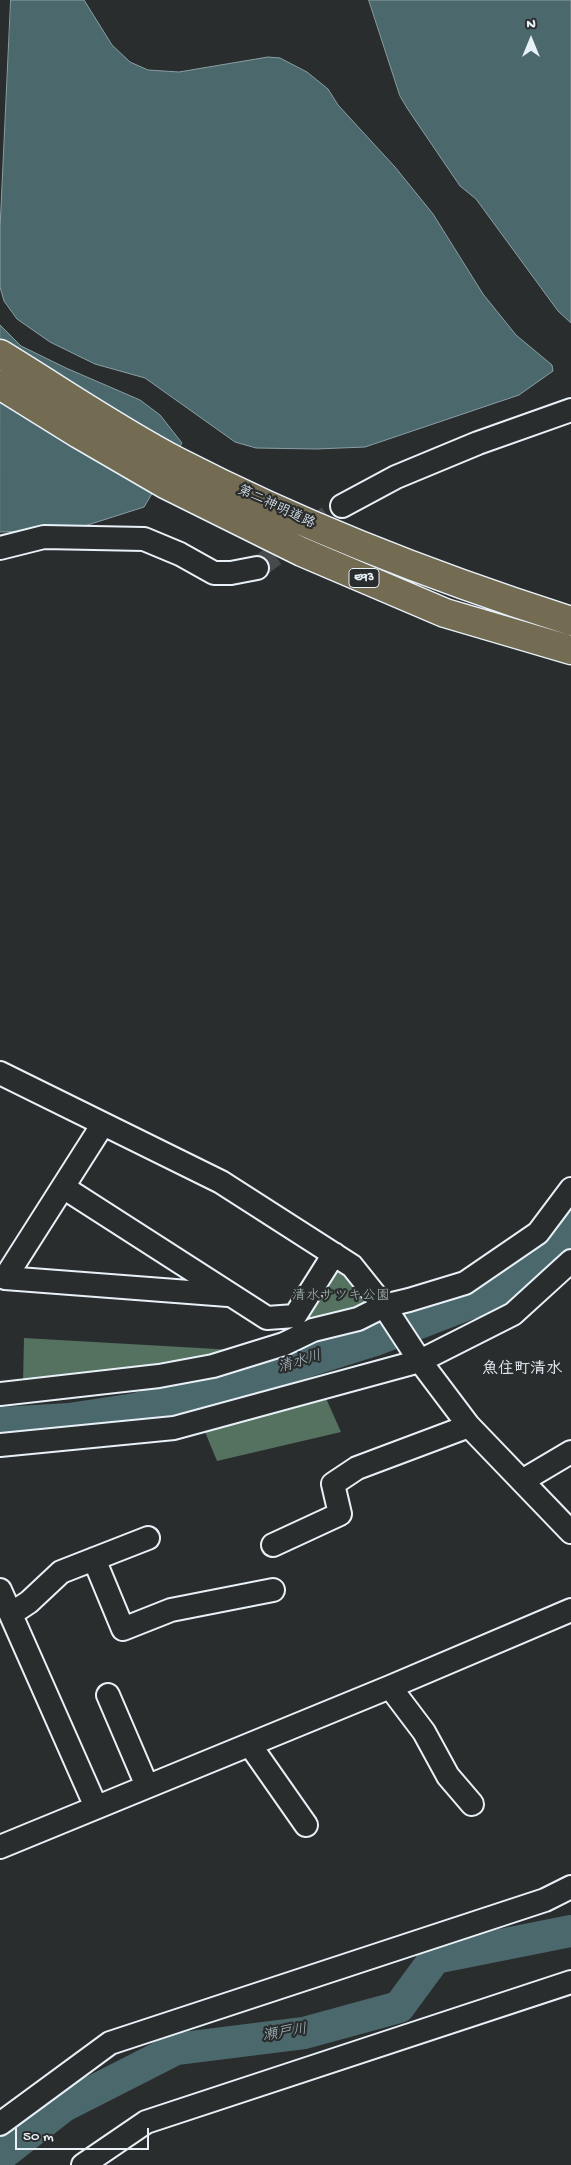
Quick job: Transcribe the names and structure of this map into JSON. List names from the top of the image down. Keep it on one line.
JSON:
{"streets":{"highway":["第二神明道路","E93"]},"districts":["魚住町清水"],"water":["清水川","瀬戸川"],"parks":["清水サツキ公園"],"scale_bar":"50 m","north":"top"}
